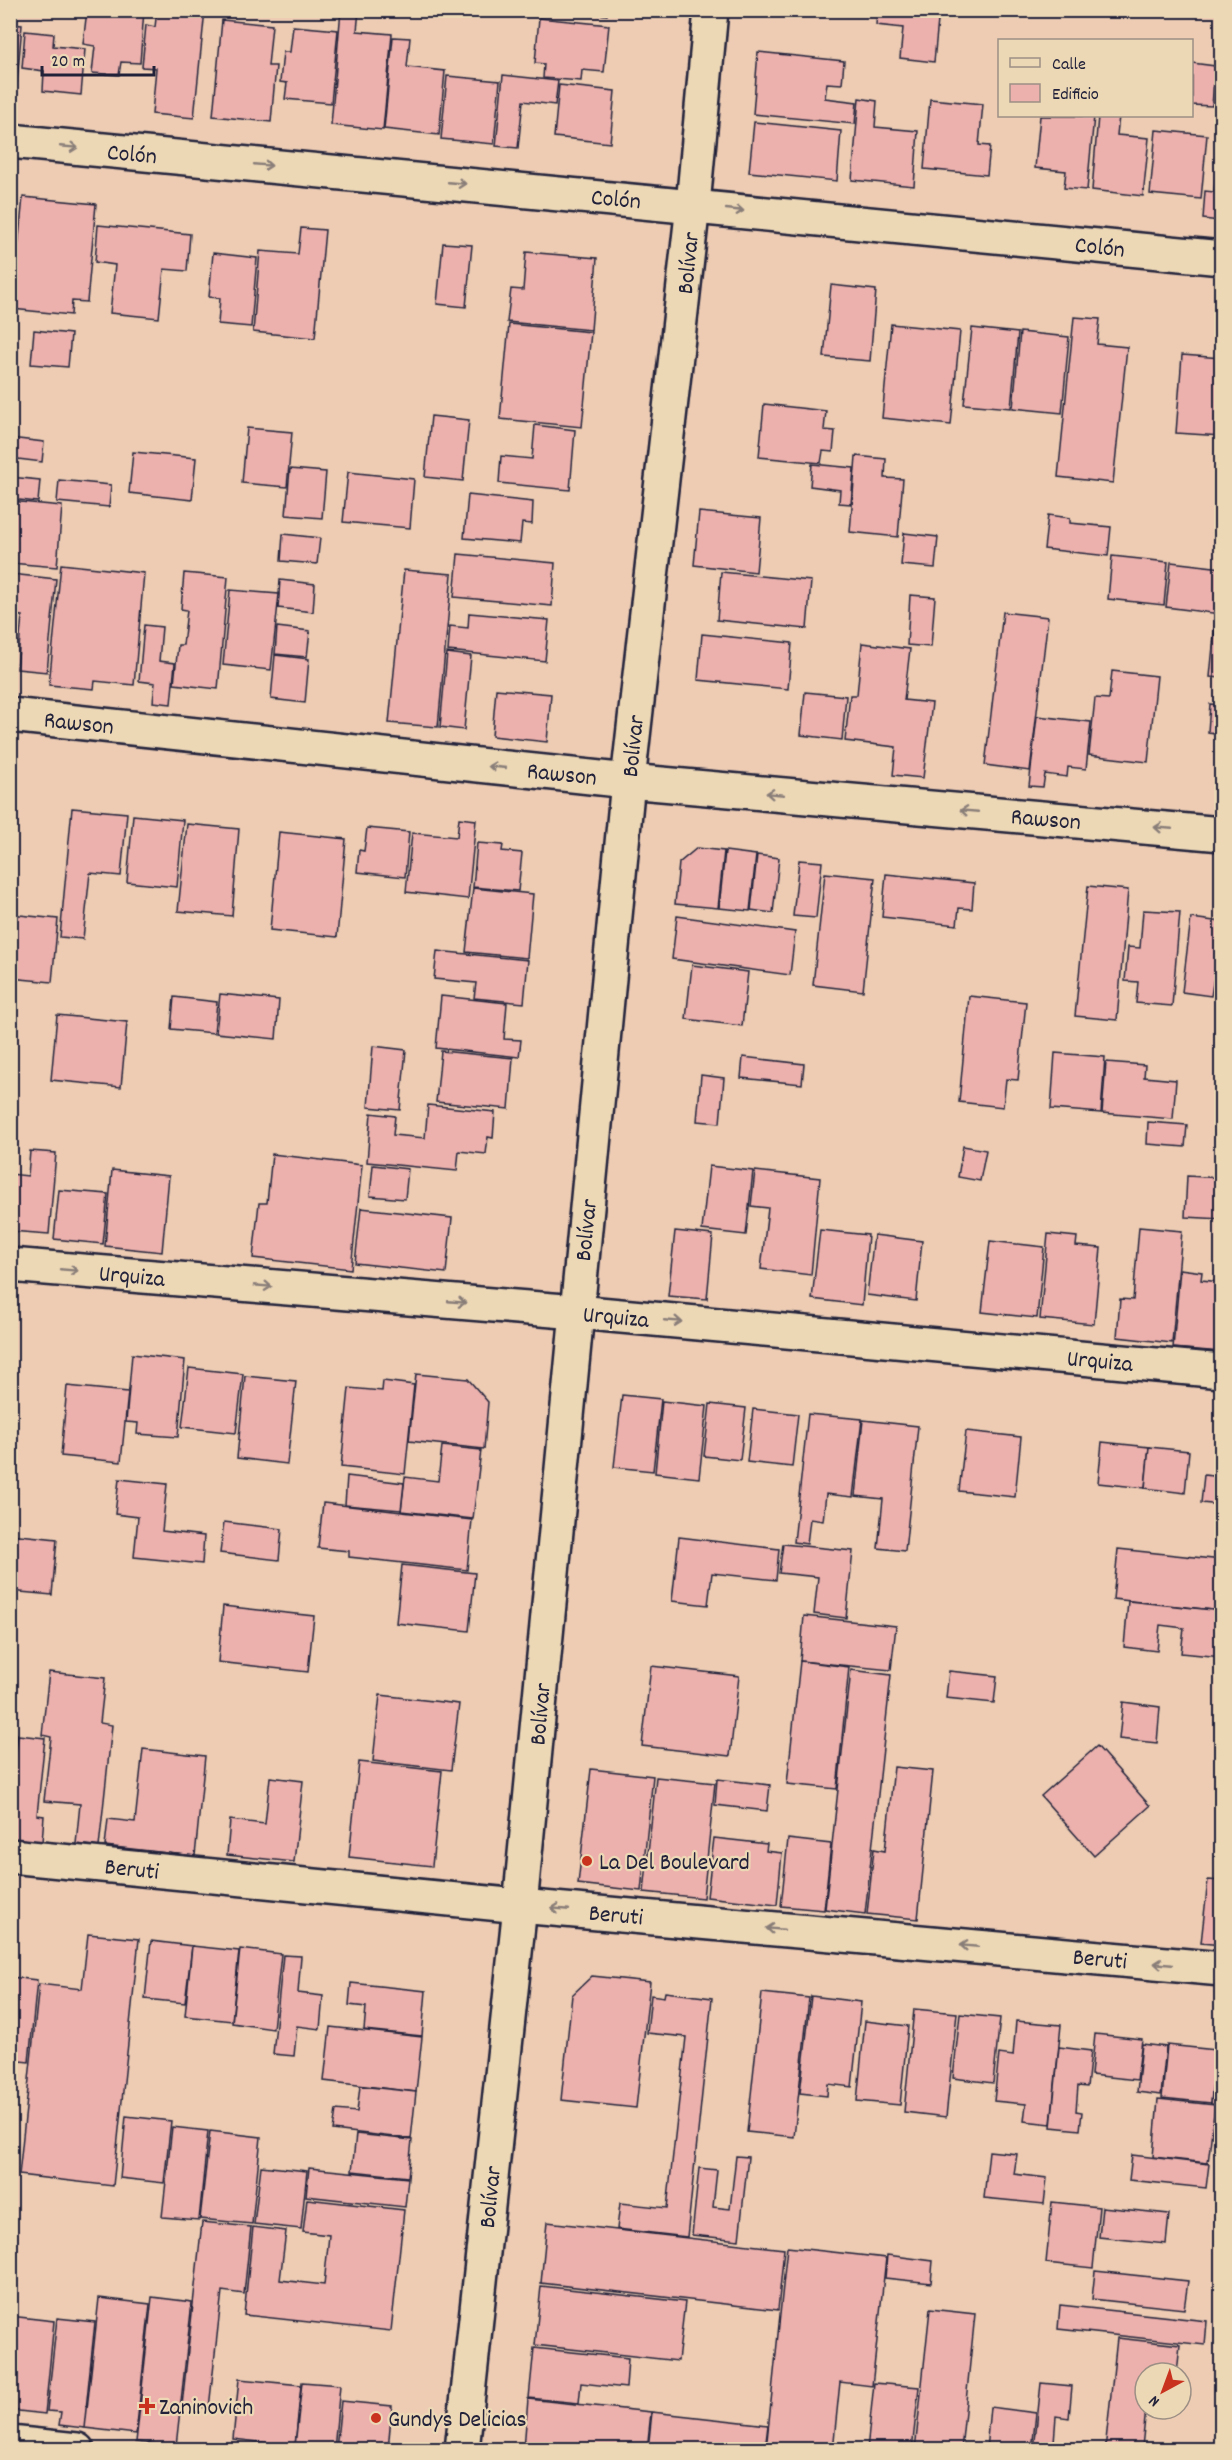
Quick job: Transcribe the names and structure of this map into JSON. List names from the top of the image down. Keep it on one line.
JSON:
{"streets":{"street":["Colón","Bolívar","Rawson","Urquiza","Beruti"]},"crossings":[["Colón","Bolívar"],["Bolívar","Rawson"],["Bolívar","Urquiza"],["Bolívar","Beruti"]],"one_way":["Colón","Rawson","Urquiza","Beruti"],"places":{"other":["La Del Boulevard","Gundys Delicias"],"health":["Zaninovich"]},"legend":["Calle","Edificio"],"scale_bar":"20 m","north":"bottom left"}
